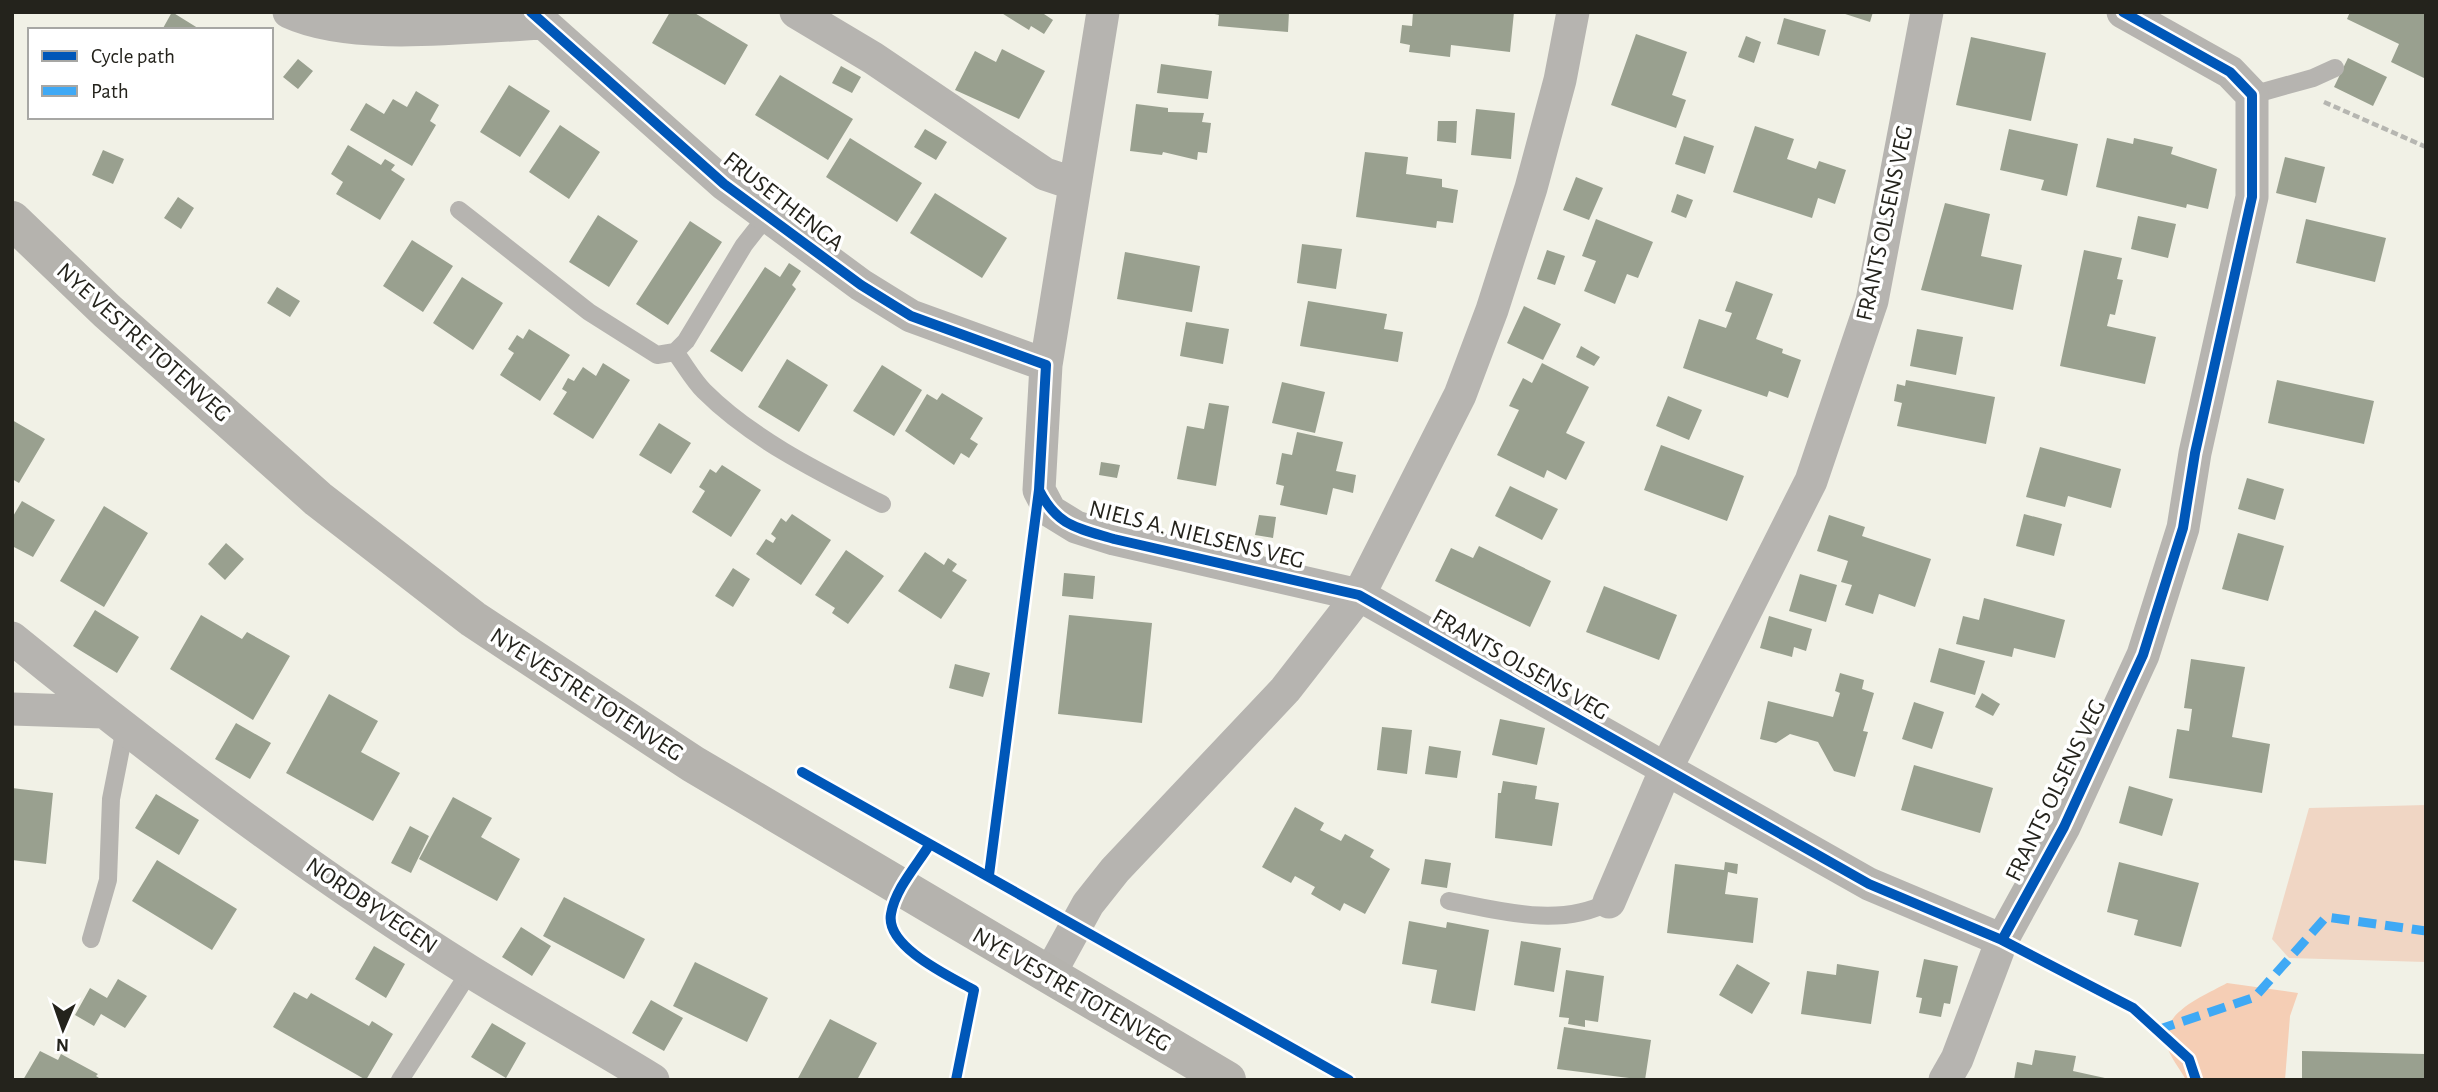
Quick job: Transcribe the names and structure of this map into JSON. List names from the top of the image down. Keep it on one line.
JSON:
{"streets":{"main road":["NYE VESTRE TOTENVEG"],"street":["FRUSETHENGA","FRANTS OLSENS VEG","NIELS A. NIELSENS VEG","NORDBYVEGEN"]},"crossings":[["FRUSETHENGA","NIELS A. NIELSENS VEG"],["FRANTS OLSENS VEG","NIELS A. NIELSENS VEG"]],"legend":["Cycle path","Path"],"north":"bottom"}
